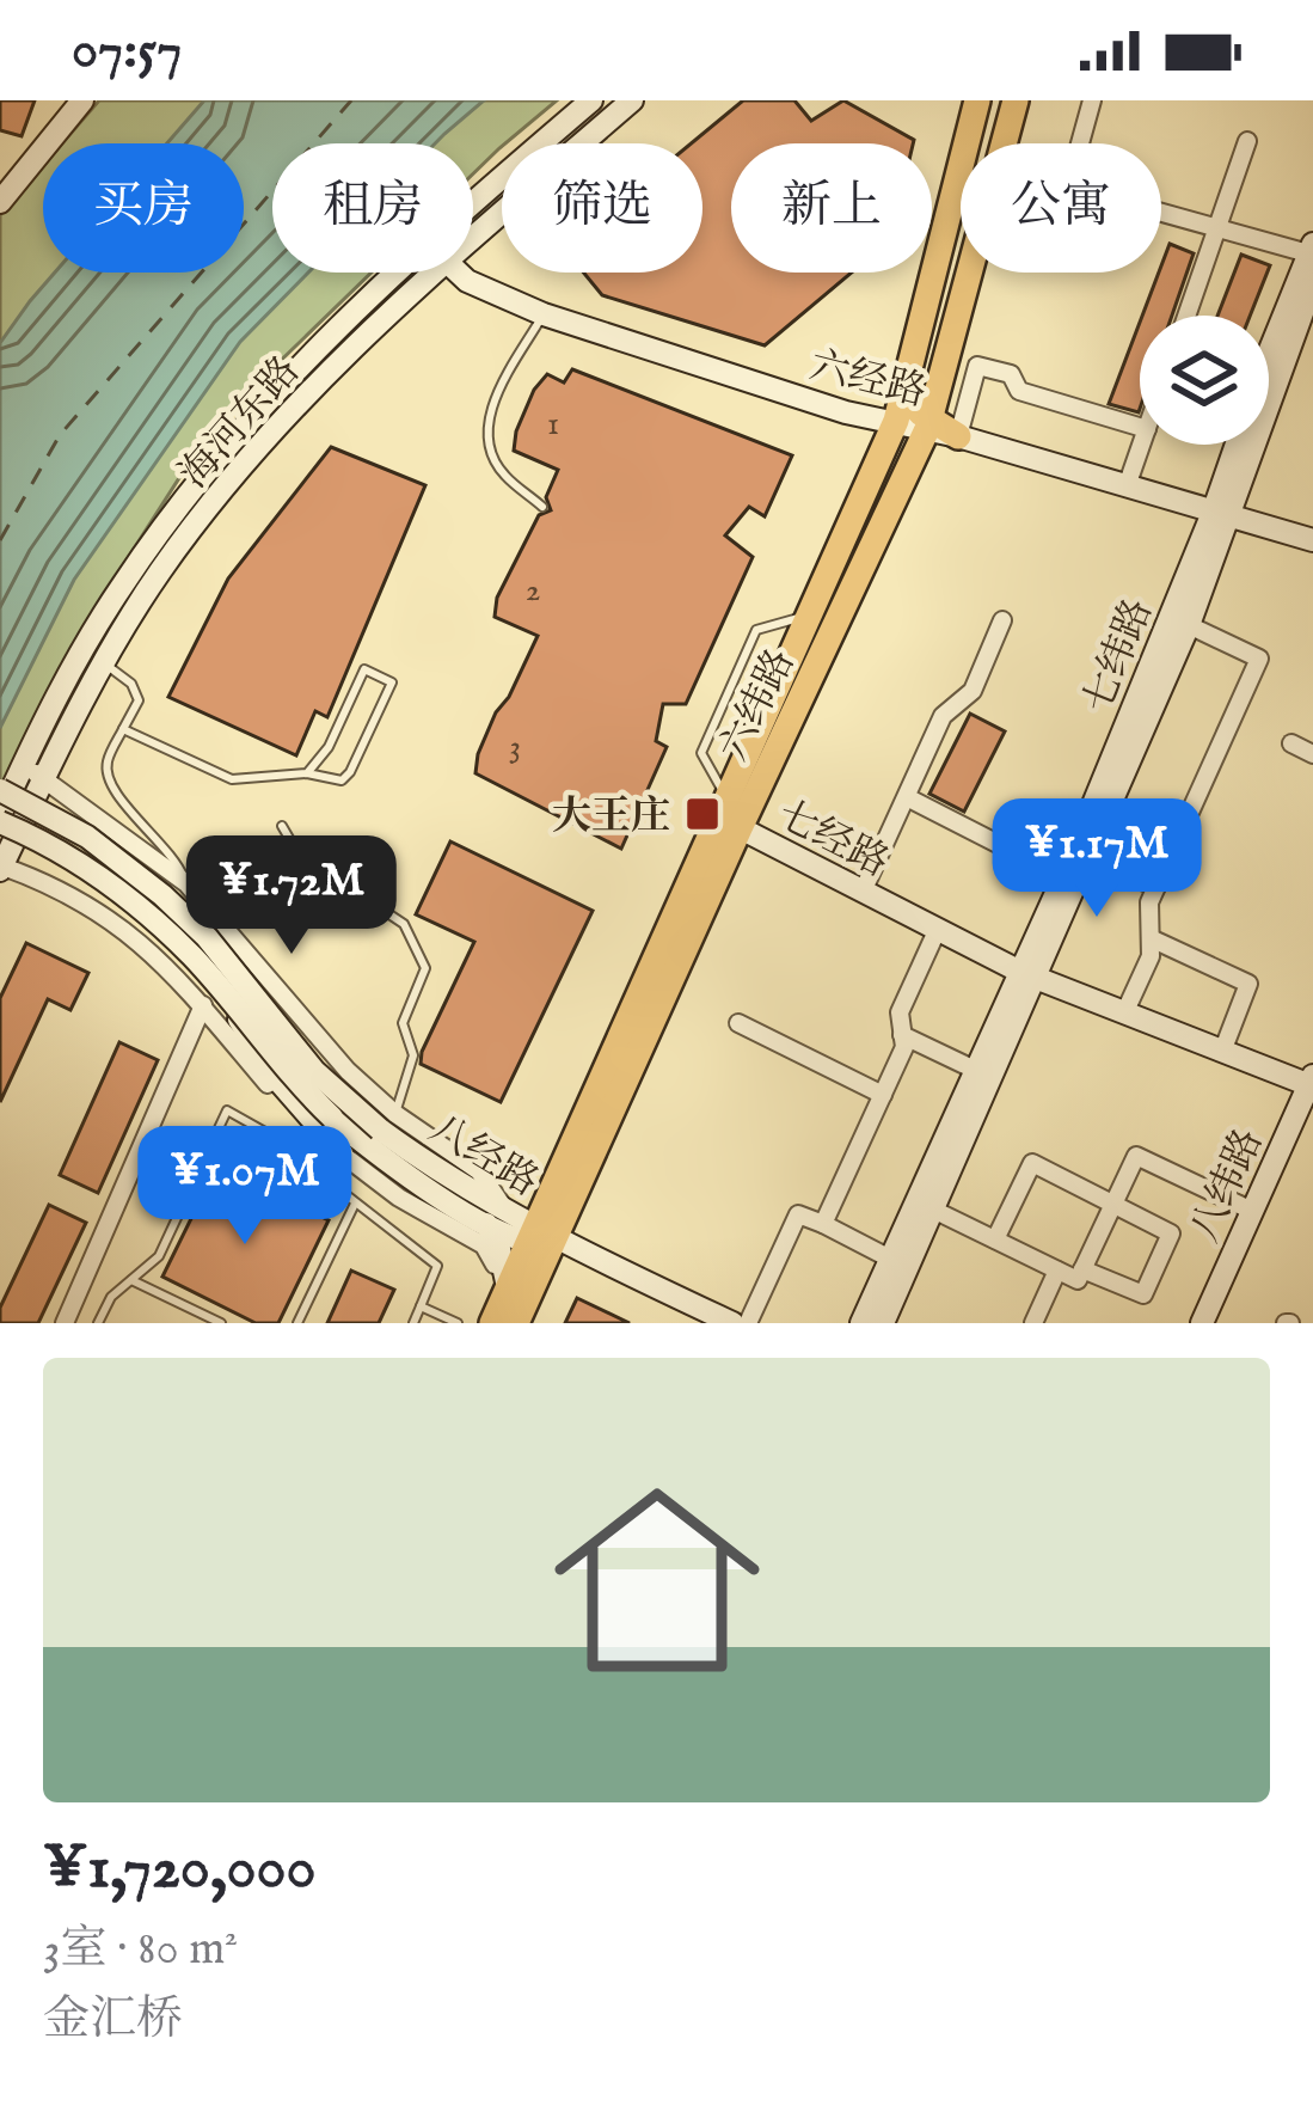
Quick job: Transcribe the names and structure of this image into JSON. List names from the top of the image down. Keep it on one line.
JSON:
{"streets":{"main road":["六经路","海河东路","七纬路","六纬路","七经路","八经路","八纬路"]},"crossings":[["六经路","七纬路"],["六经路","六纬路"],["七纬路","七经路"],["六纬路","七经路"],["六纬路","八经路"],["七经路","八纬路"]],"places":{"transit":["大王庄"]},"house_numbers":["1","2","3"],"page":{"status":"07:57","chip":["买房","租房","筛选","新上","公寓"],"price":["¥1.17M","¥1.72M","¥1.07M"],"list":[{"name":"¥1,720,000","note":"3室 · 80 m² · 金汇桥"}]}}
